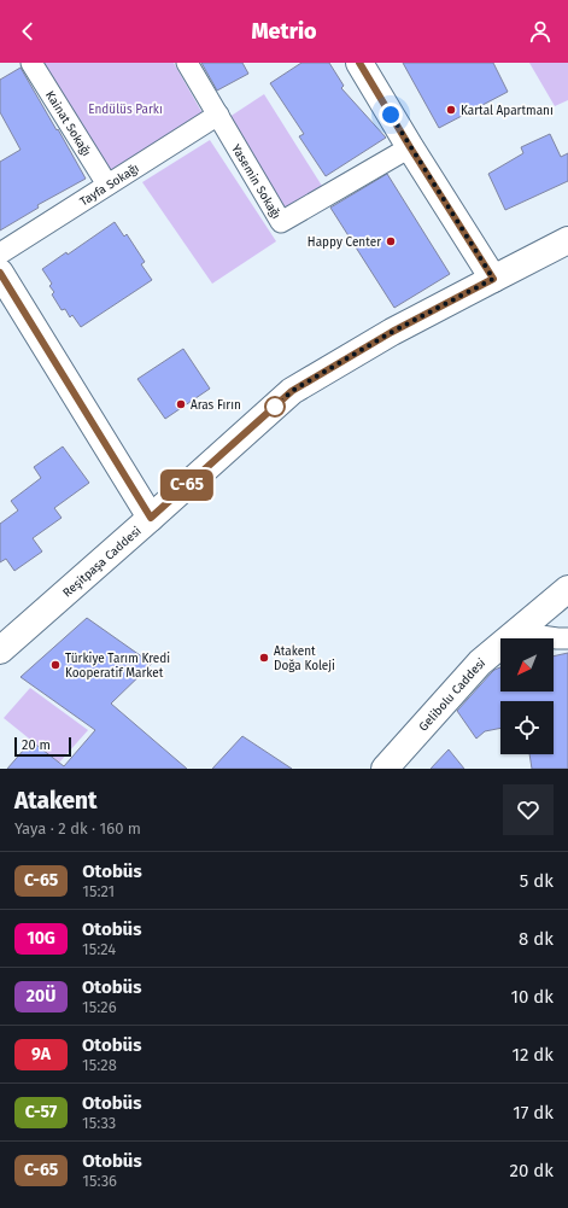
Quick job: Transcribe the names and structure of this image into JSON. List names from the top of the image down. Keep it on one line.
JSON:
{"streets":{"street":["Kainat Sokağı","Yasemin Sokağı","Tayfa Sokağı","Reşitpaşa Caddesi","Gelibolu Caddesi"]},"crossings":[["Kainat Sokağı","Tayfa Sokağı"],["Yasemin Sokağı","Tayfa Sokağı"]],"parks":["Endülüs Parkı"],"places":["Kartal Apartmanı","Happy Center","Aras Fırın","Atakent Doğa Koleji","Türkiye Tarım Kredi Kooperatif Market"],"lines":["bus line C-65"],"scale_bar":"20 m","north":"bottom left","page":{"header":"Metrio","on_map":"C-65","scale":"20 m","heading":["Atakent","Yaya · 2 dk · 160 m"],"list":[{"mark":"C-65","name":"Otobüs","note":"15:21","value":"5 dk"},{"mark":"10G","name":"Otobüs","note":"15:24","value":"8 dk"},{"mark":"20Ü","name":"Otobüs","note":"15:26","value":"10 dk"},{"mark":"9A","name":"Otobüs","note":"15:28","value":"12 dk"},{"mark":"C-57","name":"Otobüs","note":"15:33","value":"17 dk"},{"mark":"C-65","name":"Otobüs","note":"15:36","value":"20 dk"}]}}
